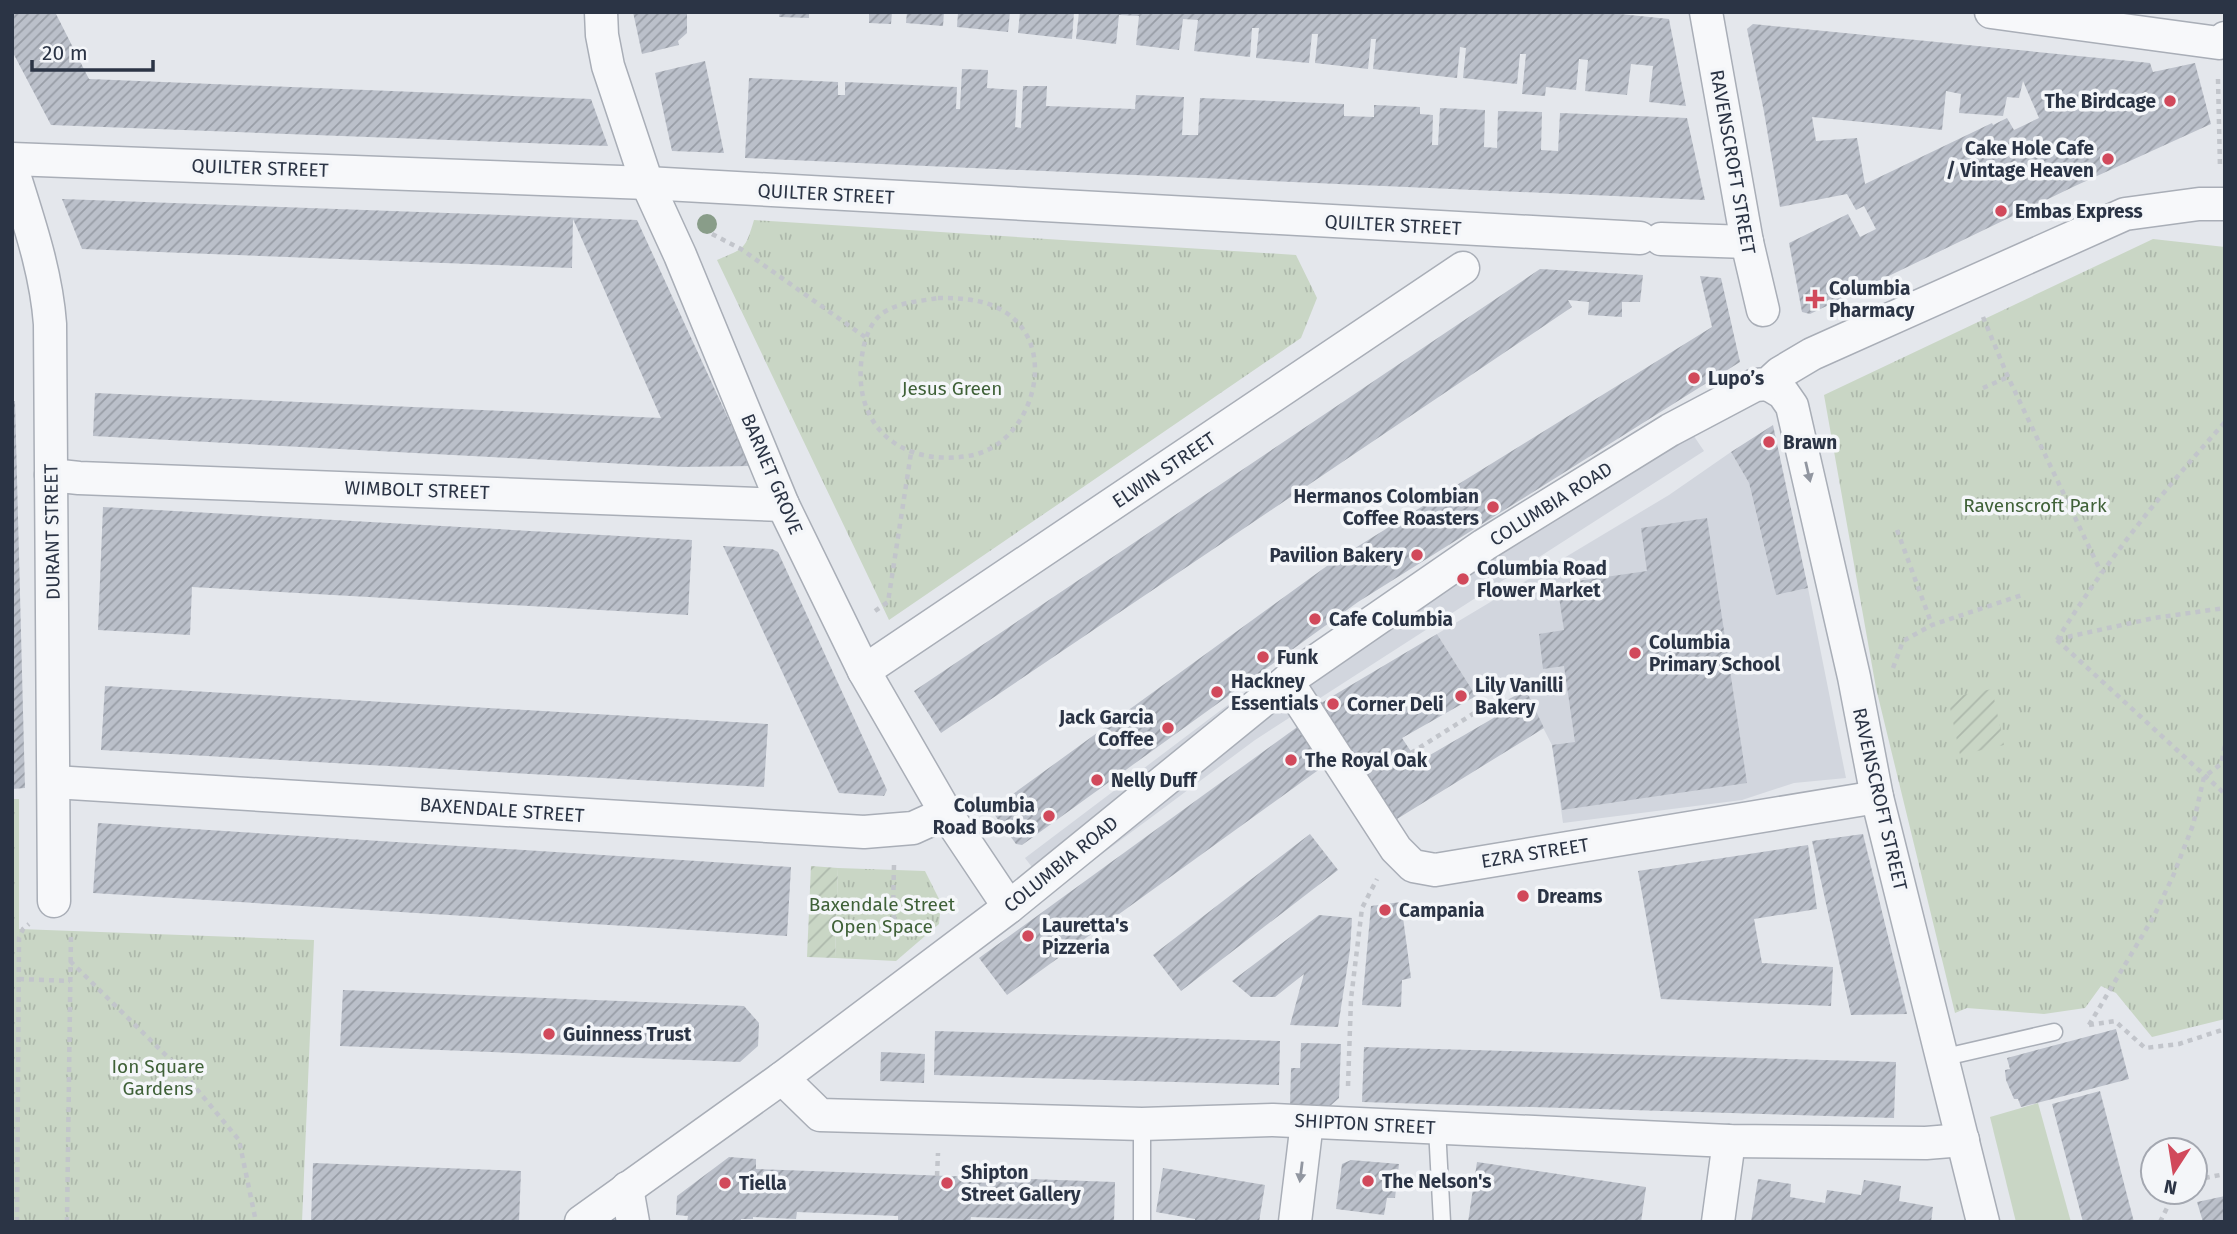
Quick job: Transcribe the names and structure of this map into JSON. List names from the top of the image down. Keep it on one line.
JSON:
{"streets":{"street":["RAVENSCROFT STREET","QUILTER STREET","ELWIN STREET","BARNET GROVE","WIMBOLT STREET","COLUMBIA ROAD","DURANT STREET","BAXENDALE STREET","EZRA STREET","SHIPTON STREET"]},"crossings":[["RAVENSCROFT STREET","QUILTER STREET"],["RAVENSCROFT STREET","COLUMBIA ROAD"],["RAVENSCROFT STREET","EZRA STREET"],["RAVENSCROFT STREET","SHIPTON STREET"],["QUILTER STREET","BARNET GROVE"],["ELWIN STREET","BARNET GROVE"],["BARNET GROVE","WIMBOLT STREET"],["BARNET GROVE","COLUMBIA ROAD"],["BARNET GROVE","BAXENDALE STREET"],["WIMBOLT STREET","DURANT STREET"],["COLUMBIA ROAD","EZRA STREET"],["COLUMBIA ROAD","SHIPTON STREET"],["DURANT STREET","BAXENDALE STREET"]],"one_way":["RAVENSCROFT STREET"],"parks":["Jesus Green","Ravenscroft Park","Baxendale Street Open Space","Ion Square Gardens"],"places":{"other":["The Birdcage","Cake Hole Cafe / Vintage Heaven","Embas Express","Lupo’s","Brawn","Hermanos Colombian Coffee Roasters","Pavilion Bakery","Columbia Road Flower Market","Cafe Columbia","Columbia Primary School","Funk","Hackney Essentials","Lily Vanilli Bakery","Corner Deli","Jack Garcia Coffee","The Royal Oak","Nelly Duff","Columbia Road Books","Dreams","Campania","Lauretta's Pizzeria","Guinness Trust","The Nelson's","Tiella","Shipton Street Gallery"],"health":["Columbia Pharmacy"]},"scale_bar":"20 m","north":"bottom"}
